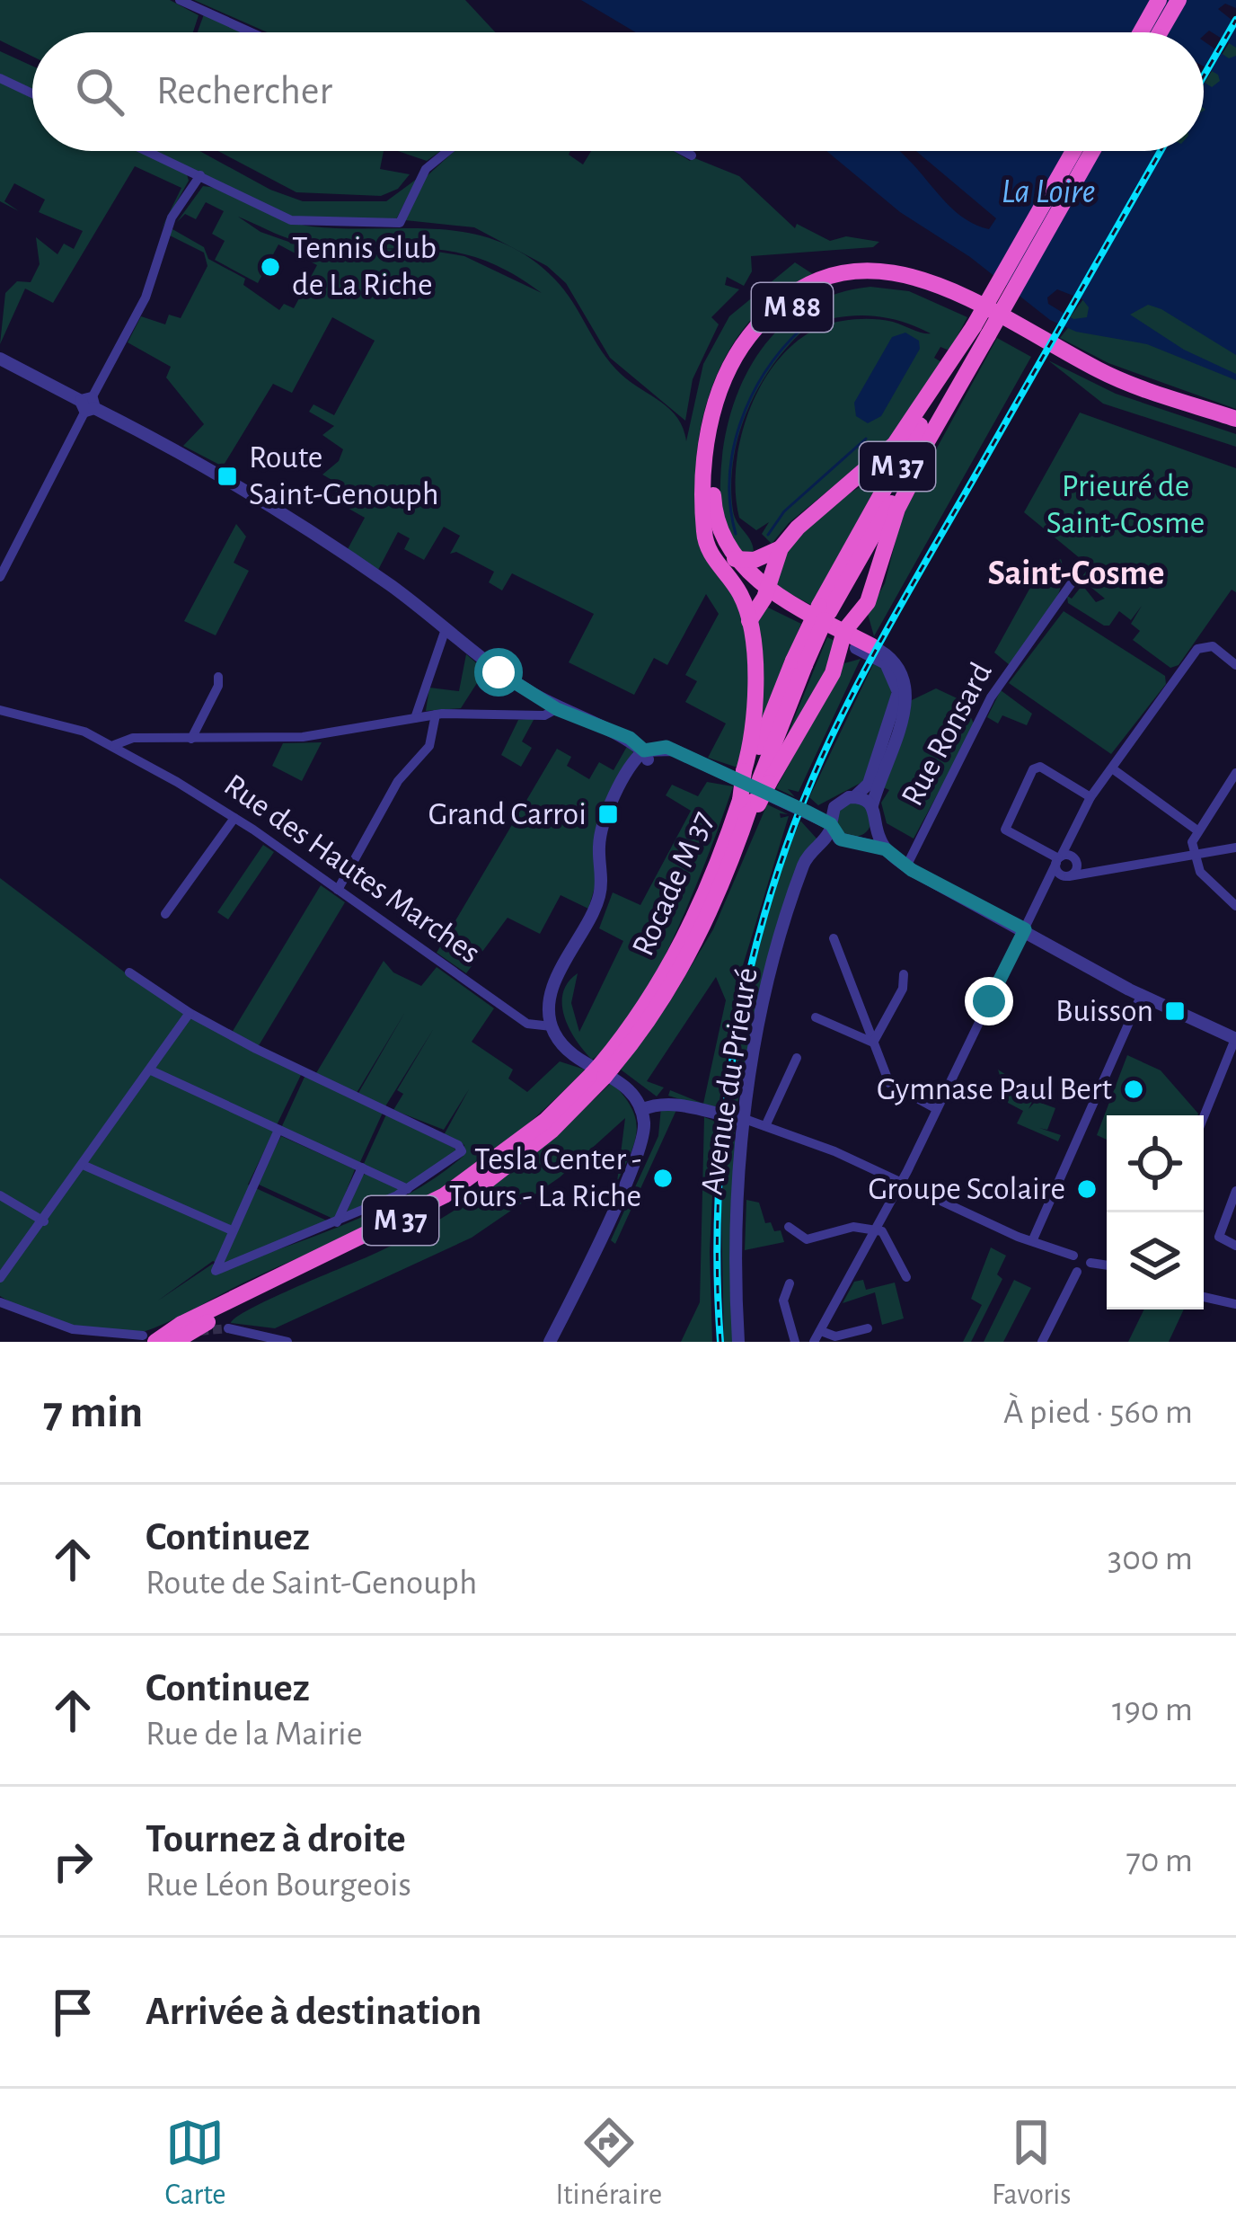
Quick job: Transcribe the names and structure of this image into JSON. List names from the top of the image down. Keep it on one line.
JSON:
{"streets":{"highway":["M 88","M 37","Rocade M 37"],"street":["Rue Ronsard","Rue des Hautes Marches","Avenue du Prieuré"]},"crossings":[["M 88","Avenue du Prieuré"]],"districts":["Saint-Cosme"],"water":["La Loire"],"parks":["Prieuré de Saint-Cosme"],"places":{"other":["Tennis Club de La Riche","Gymnase Paul Bert","Tesla Center - Tours - La Riche","Groupe Scolaire"],"transit":["Route Saint-Genouph","Grand Carroi","Buisson"]},"page":{"search":"Rechercher","heading":["7 min","À pied · 560 m"],"list":[["Continuez","Route de Saint-Genouph","300 m"],["Continuez","Rue de la Mairie","190 m"],["Tournez à droite","Rue Léon Bourgeois","70 m"],"Arrivée à destination"],"nav":["Carte","Itinéraire","Favoris"]}}
